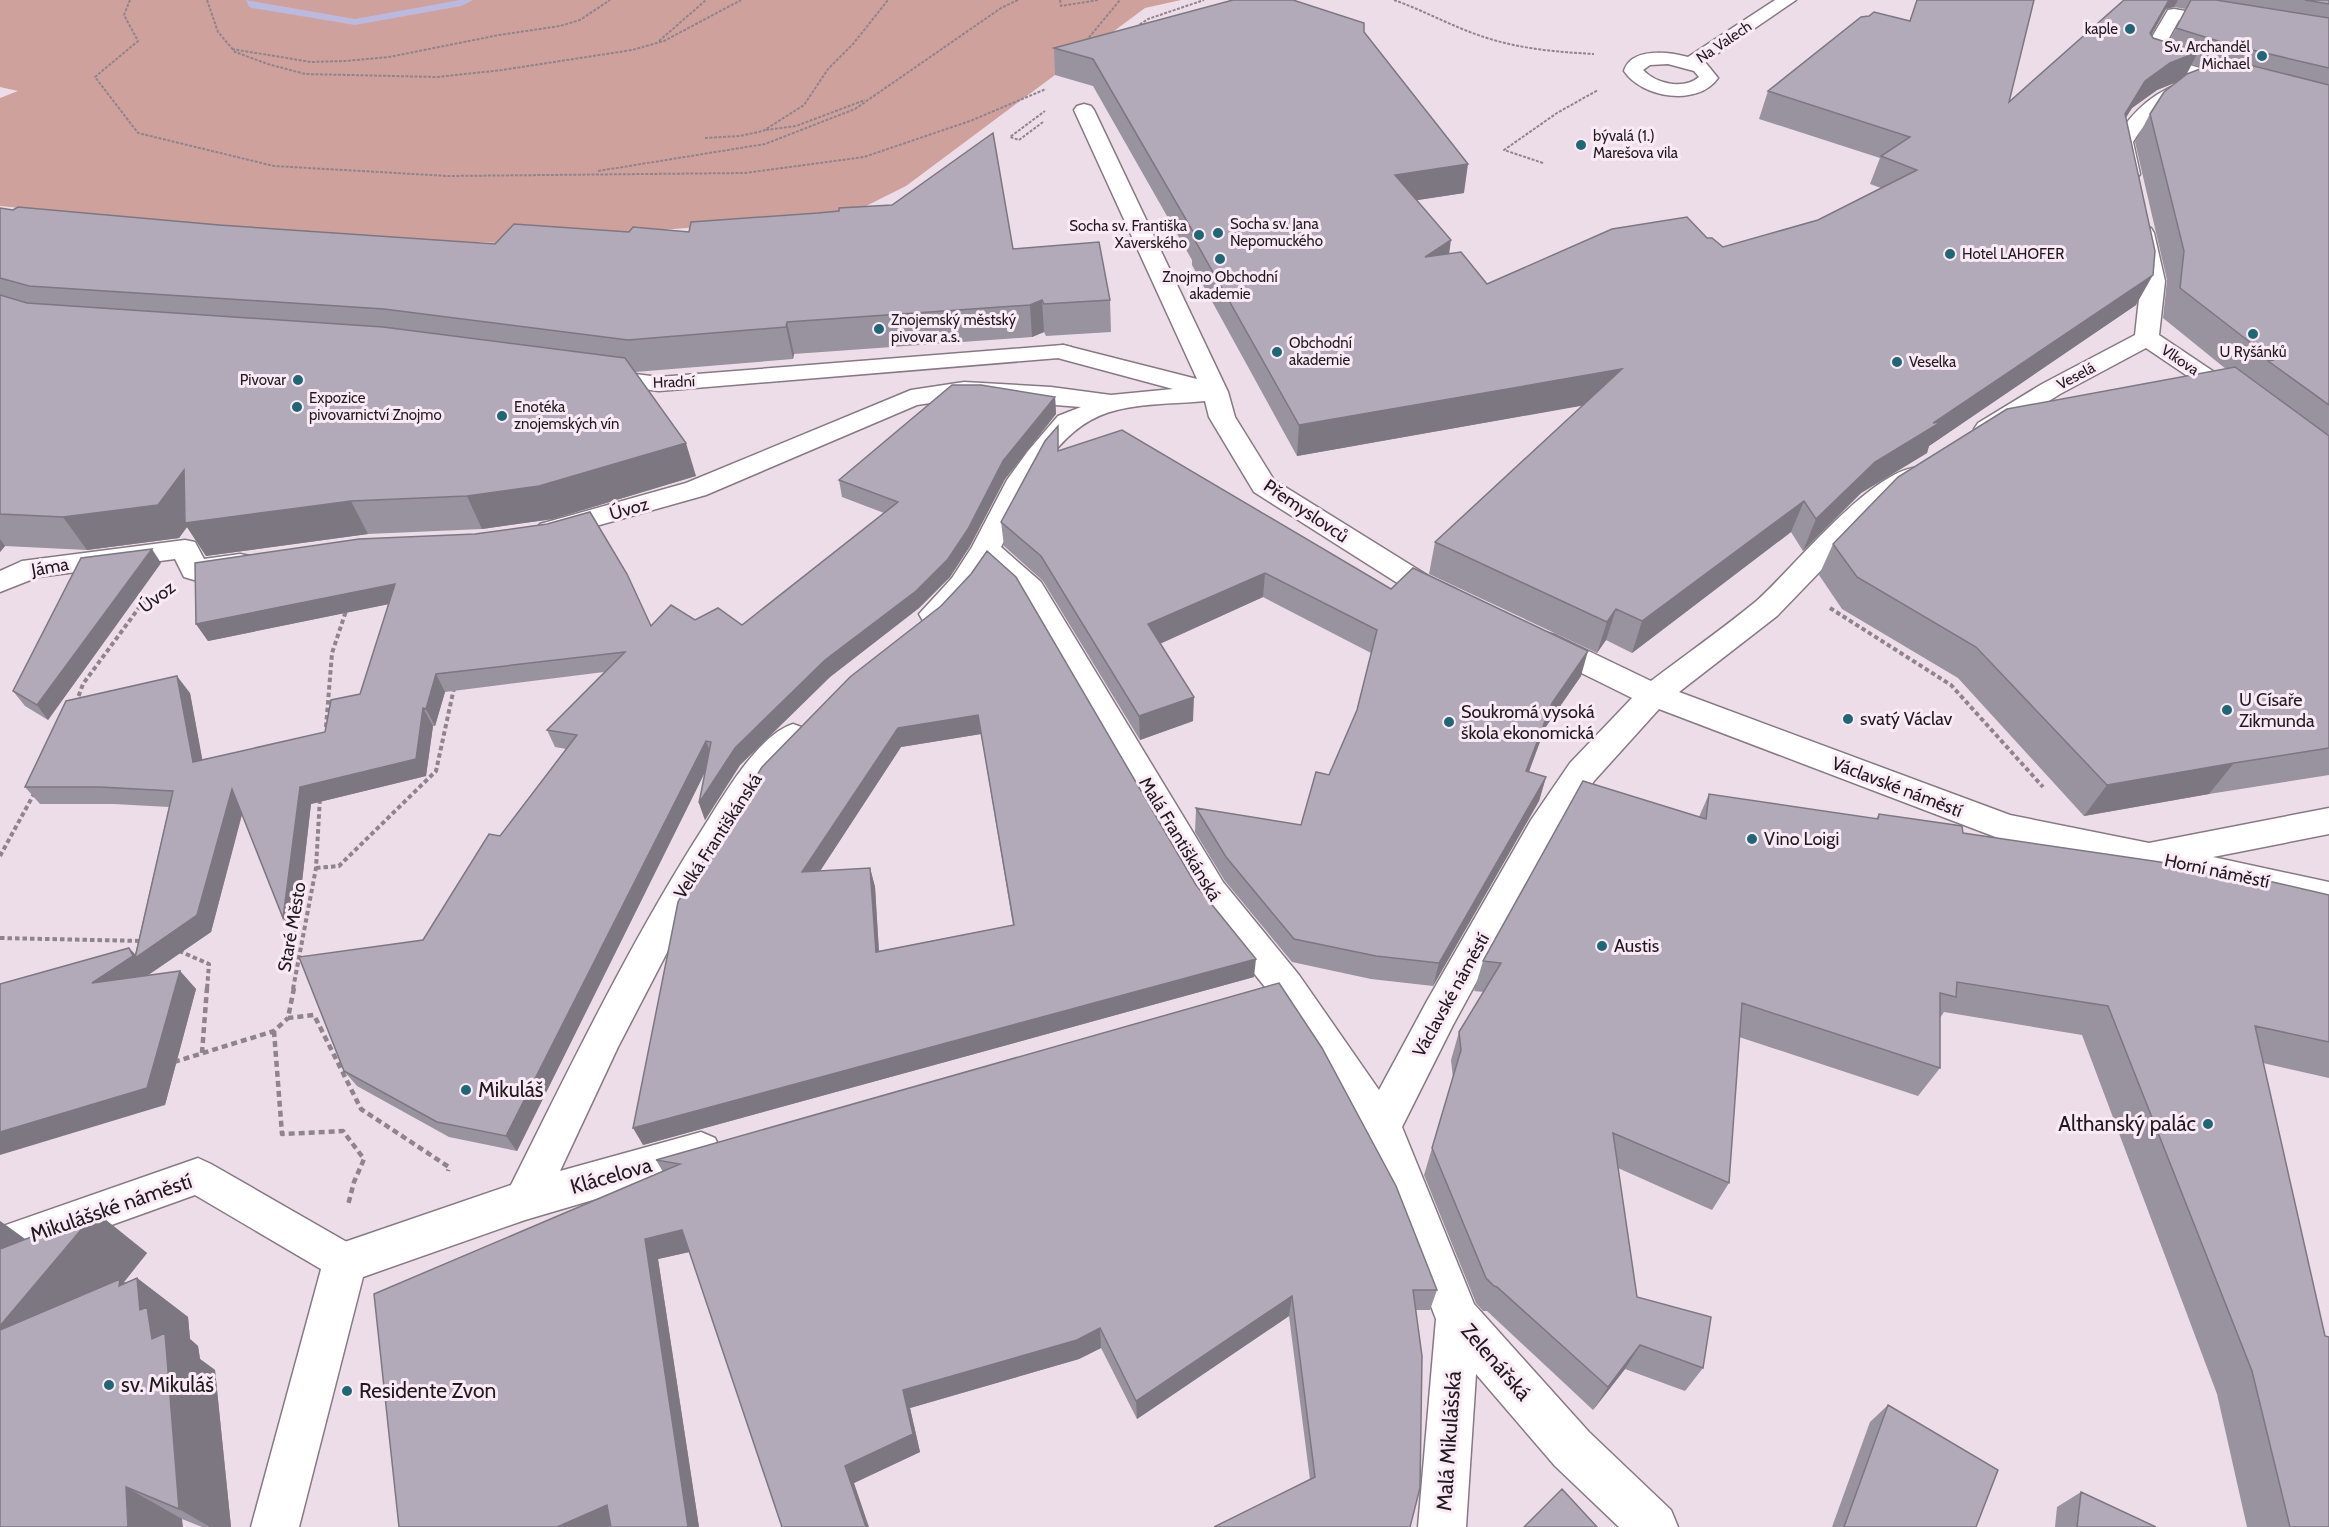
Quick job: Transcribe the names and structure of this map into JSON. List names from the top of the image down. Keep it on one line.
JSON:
{"streets":{"street":["Na Valech","Vlkova","Veselá","Úvoz","Přemyslovců","Jáma","Václavské náměstí","Velká Františkánská","Malá Františkánská","Horní náměstí","Klácelova","Zelenářská","Malá Mikulášská"],"lane":["Hradní","Mikulášské náměstí"],"path":["Staré Město"]},"crossings":[["Vlkova","Veselá"],["Úvoz","Jáma"],["Václavské náměstí","Malá Františkánská"],["Václavské náměstí","Horní náměstí"],["Václavské náměstí","Zelenářská"],["Velká Františkánská","Klácelova"],["Malá Františkánská","Zelenářská"],["Klácelova","Mikulášské náměstí"],["Zelenářská","Malá Mikulášská"]],"places":["kaple","Sv. Archanděl Michael","bývalá (1.) Marešova vila","Socha sv. Jana Nepomuckého","Socha sv. Františka Xaverského","Hotel LAHOFER","Znojmo Obchodní akademie","Znojemský městský pivovar a.s.","U Ryšánků","Obchodní akademie","Veselka","Pivovar","Expozice pivovarnictví Znojmo","Enotéka znojemských vín","U Císaře Zikmunda","svatý Václav","Soukromá vysoká škola ekonomická","Vino Loigi","Austis","Mikuláš","Althanský palác","sv. Mikuláš","Residente Zvon"]}
